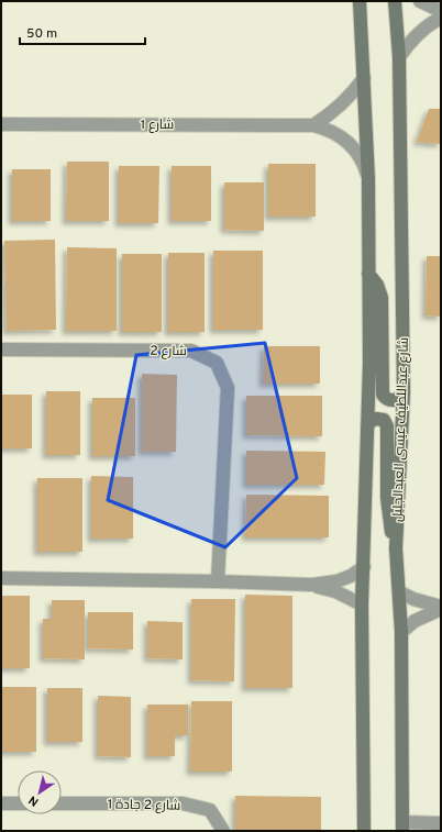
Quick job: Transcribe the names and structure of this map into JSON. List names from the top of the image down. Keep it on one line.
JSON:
{"streets":{"street":["شارع 1","شارع 2","شارع عبداللطيف عيسى العبدالجليل","شارع 2 جادة 1"]},"scale_bar":"50 m","north":"bottom left"}
